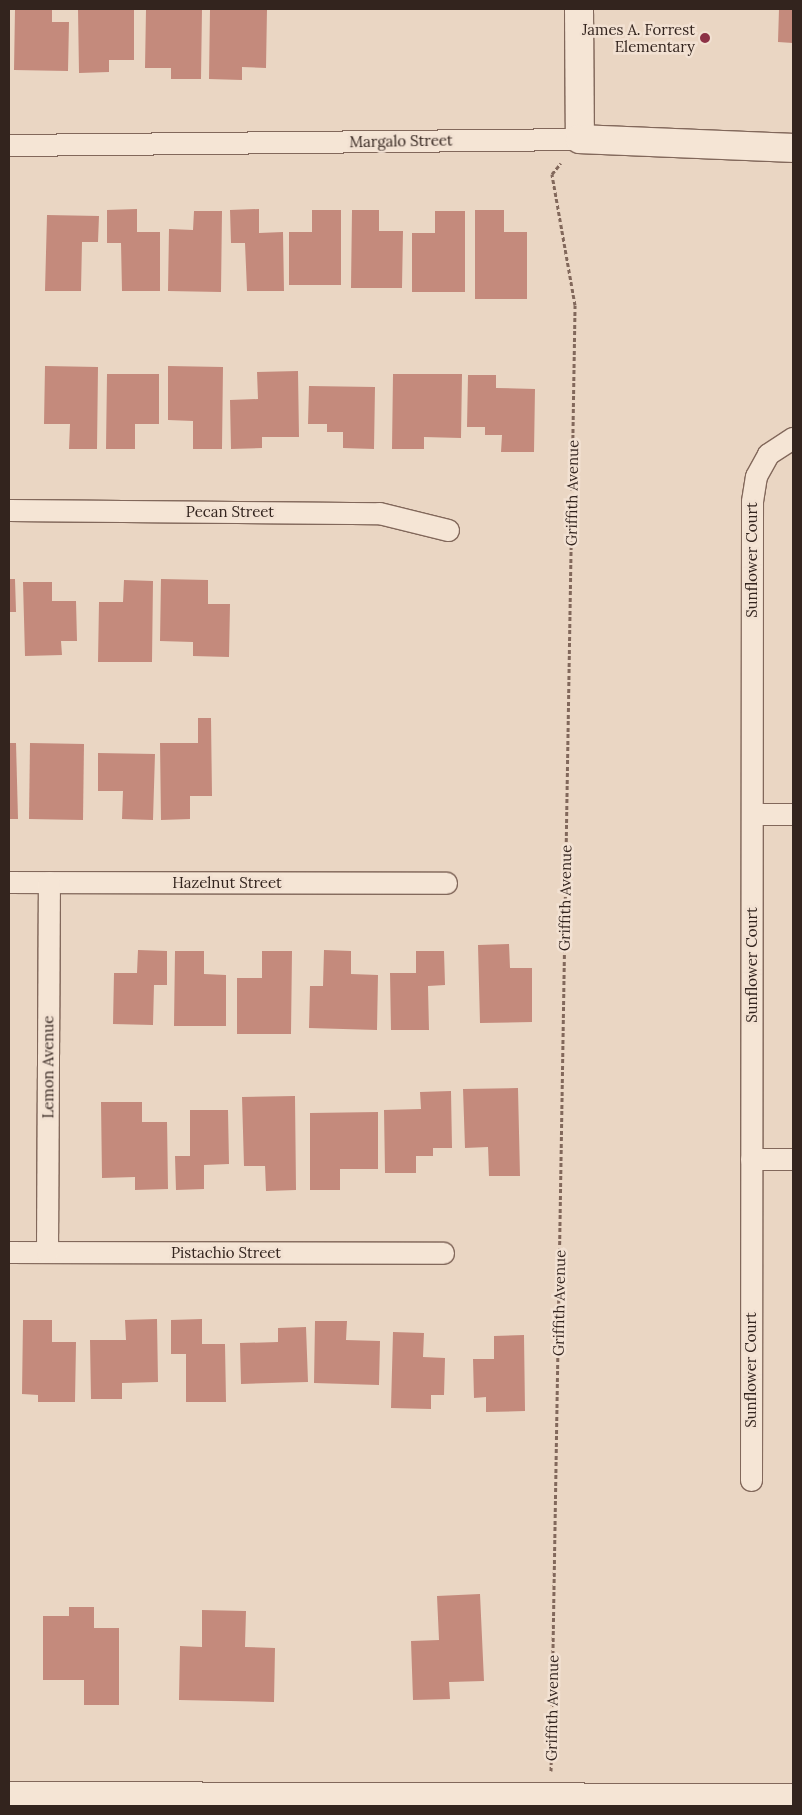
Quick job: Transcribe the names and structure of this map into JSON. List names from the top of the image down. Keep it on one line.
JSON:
{"streets":{"street":["Margalo Street","Pecan Street","Sunflower Court","Hazelnut Street","Lemon Avenue","Pistachio Street"],"path":["Griffith Avenue"]},"crossings":[["Margalo Street","Griffith Avenue"],["Hazelnut Street","Lemon Avenue"],["Lemon Avenue","Pistachio Street"]],"places":["James A. Forrest Elementary"]}
